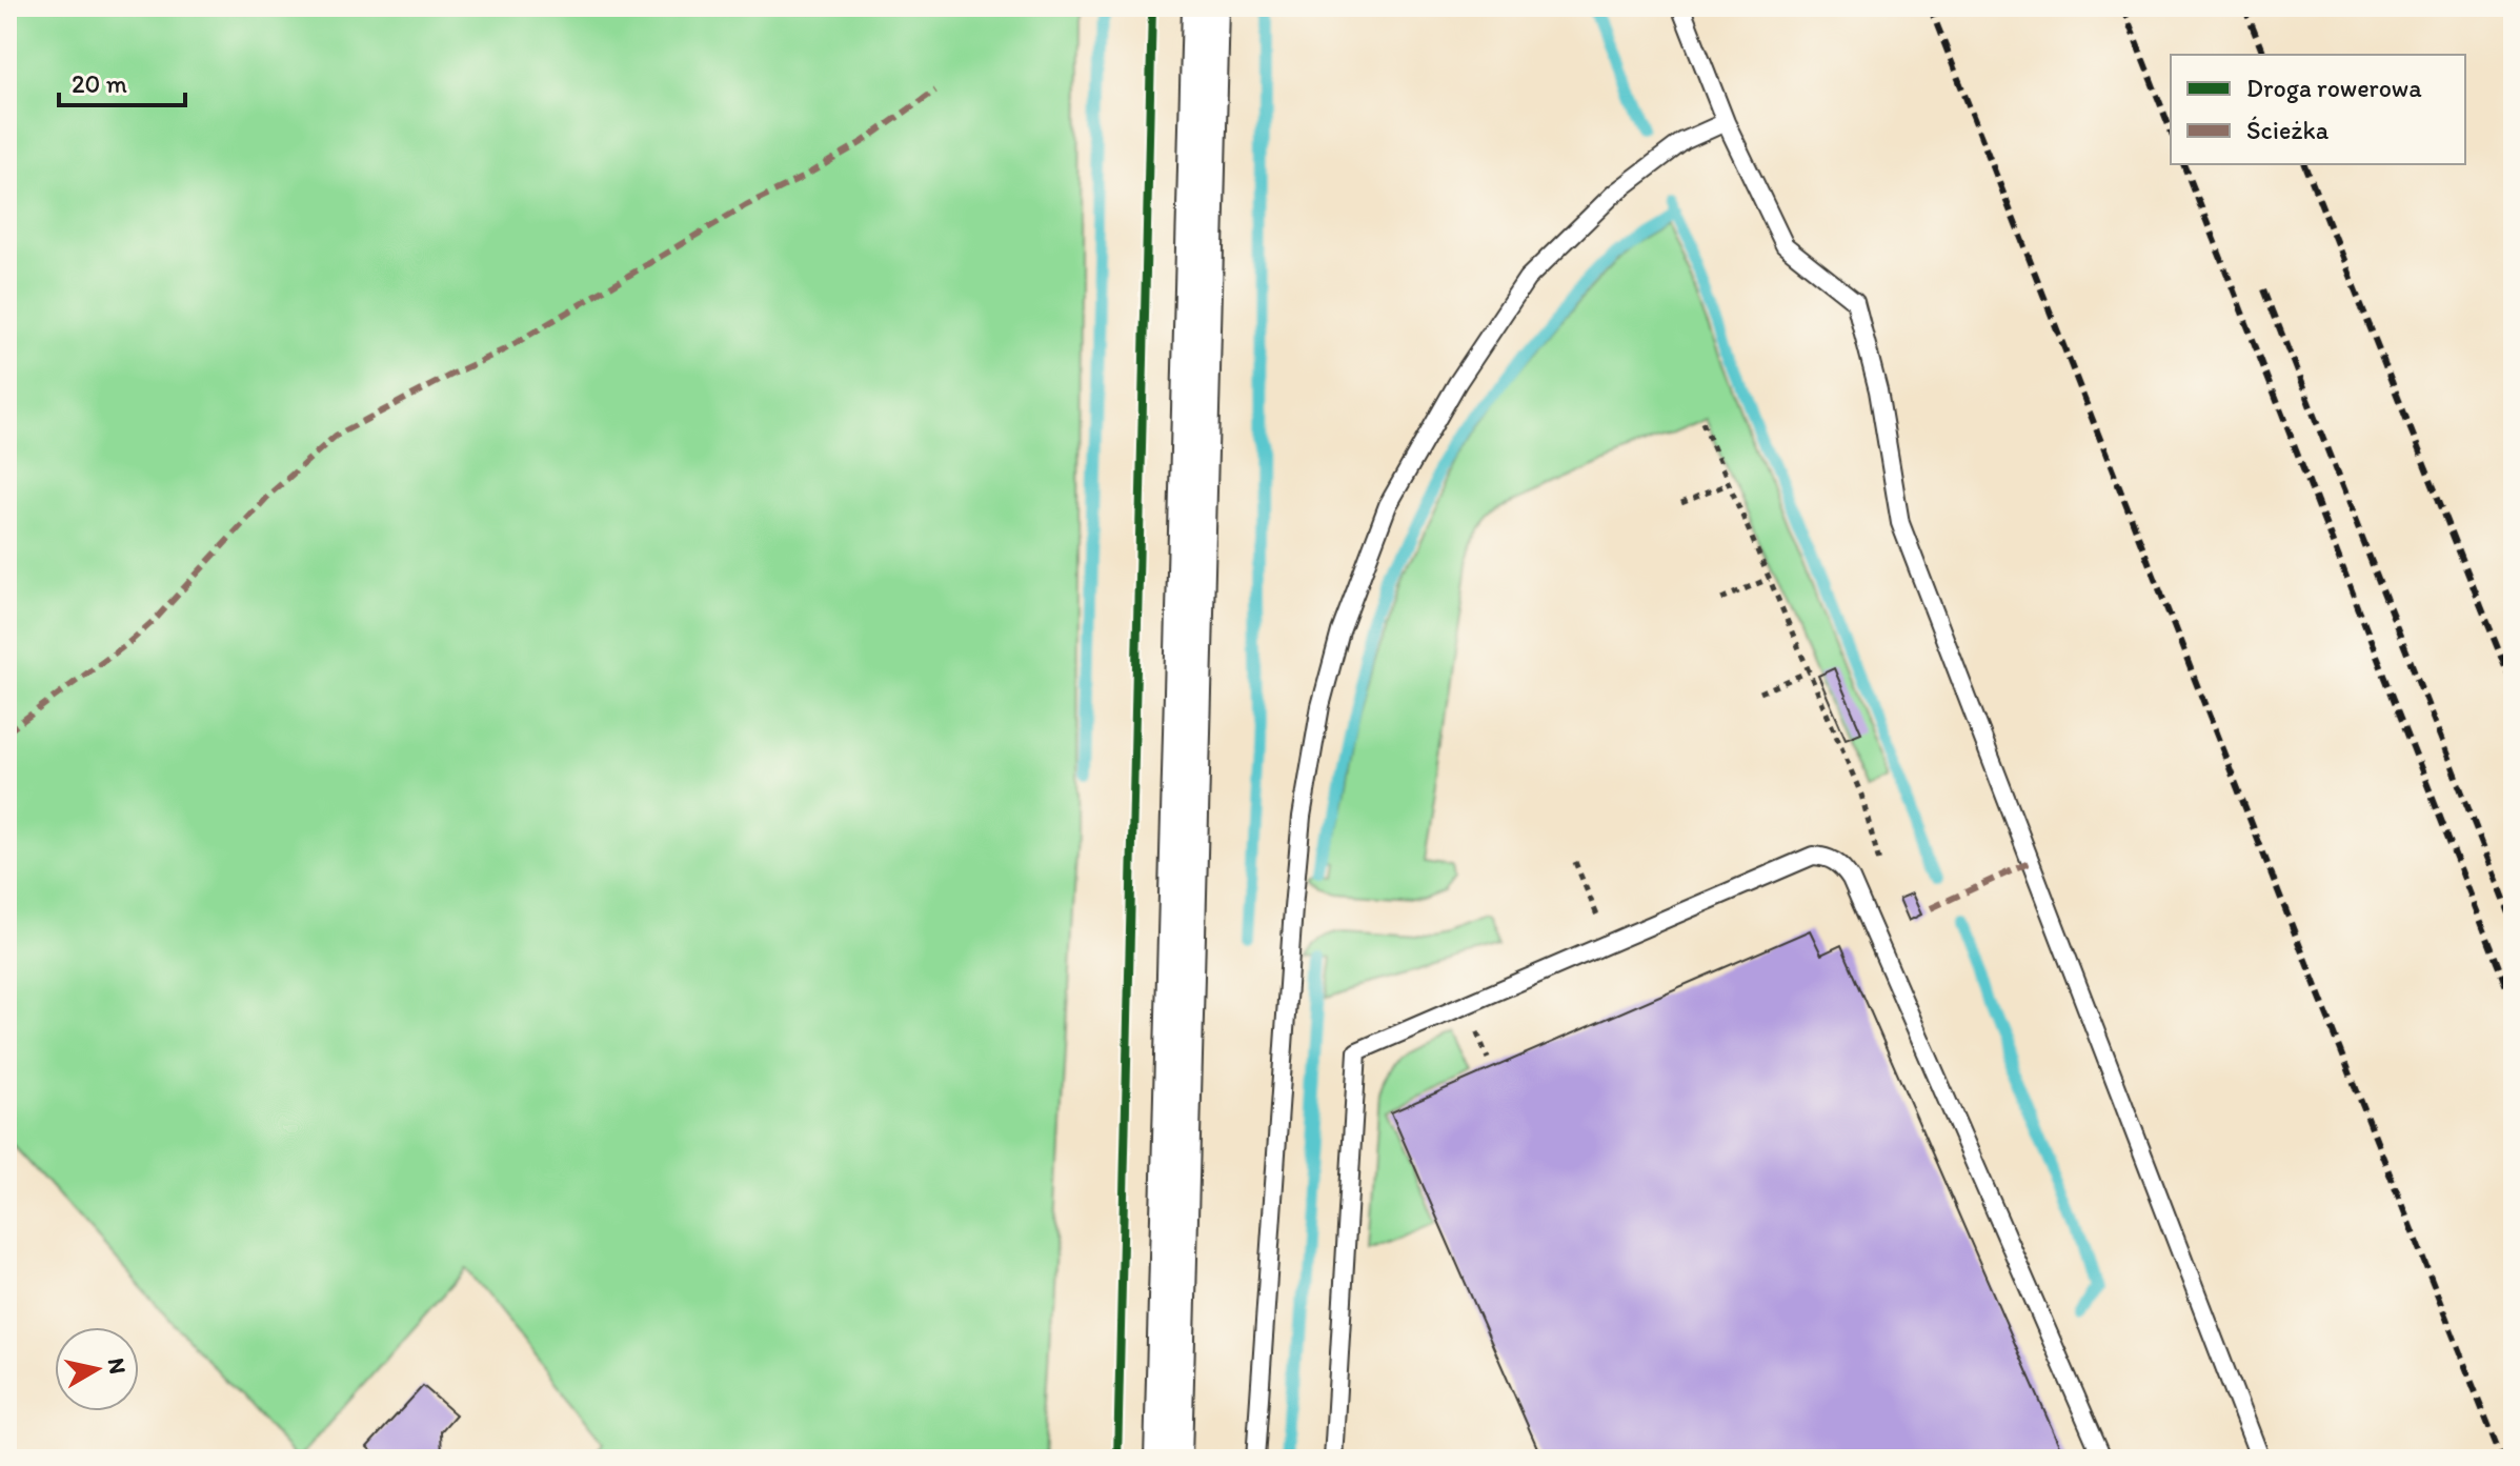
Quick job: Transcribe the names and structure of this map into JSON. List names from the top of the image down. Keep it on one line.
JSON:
{"legend":["Droga rowerowa","Ścieżka"],"scale_bar":"20 m","north":"right"}
